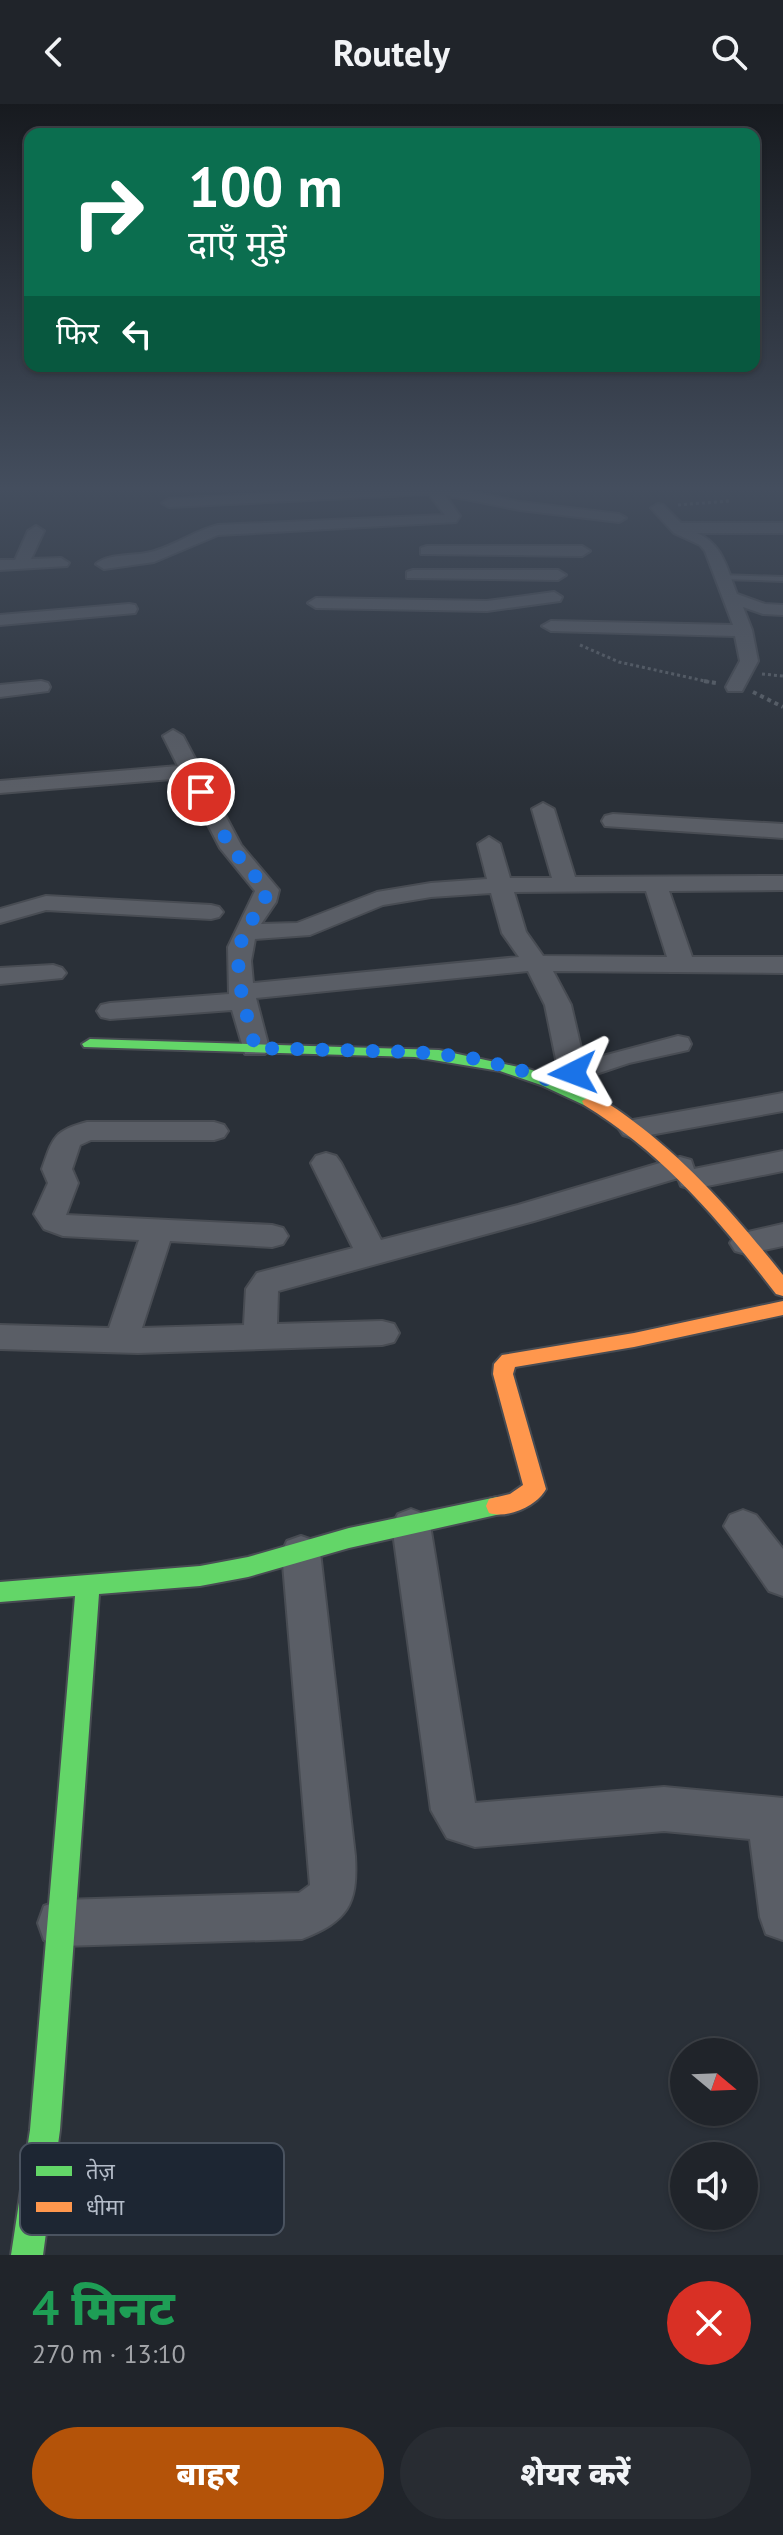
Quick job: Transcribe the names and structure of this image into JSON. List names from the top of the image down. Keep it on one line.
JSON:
{"legend":["तेज़","धीमा"],"north":"right","page":{"header":"Routely","turn":["100 m","दाएँ मुड़ें"],"then":"फिर","heading":["4 मिनट","270 m · 13:10"],"buttons":["बाहर","शेयर करें"]}}
